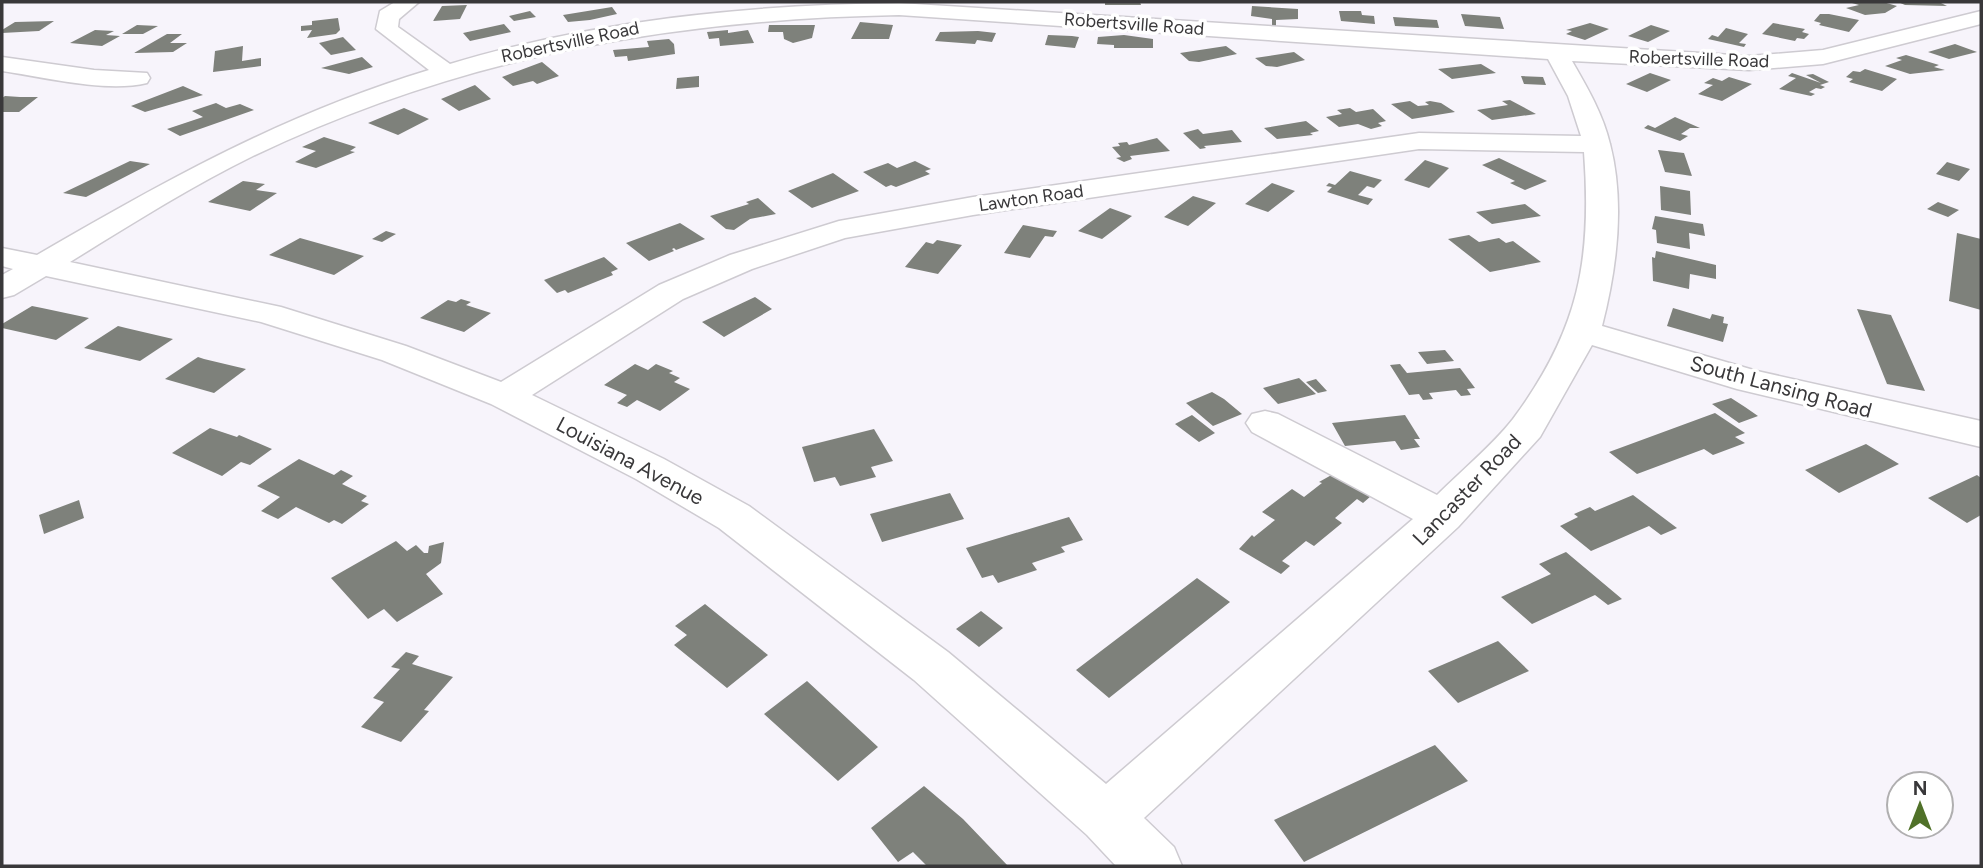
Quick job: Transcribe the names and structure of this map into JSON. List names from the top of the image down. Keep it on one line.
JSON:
{"streets":{"street":["Robertsville Road","Lawton Road","South Lansing Road","Louisiana Avenue","Lancaster Road"]},"crossings":[["Robertsville Road","Louisiana Avenue"],["Robertsville Road","Lancaster Road"],["Lawton Road","Louisiana Avenue"],["Lawton Road","Lancaster Road"],["South Lansing Road","Lancaster Road"],["Louisiana Avenue","Lancaster Road"]],"north":"top"}
